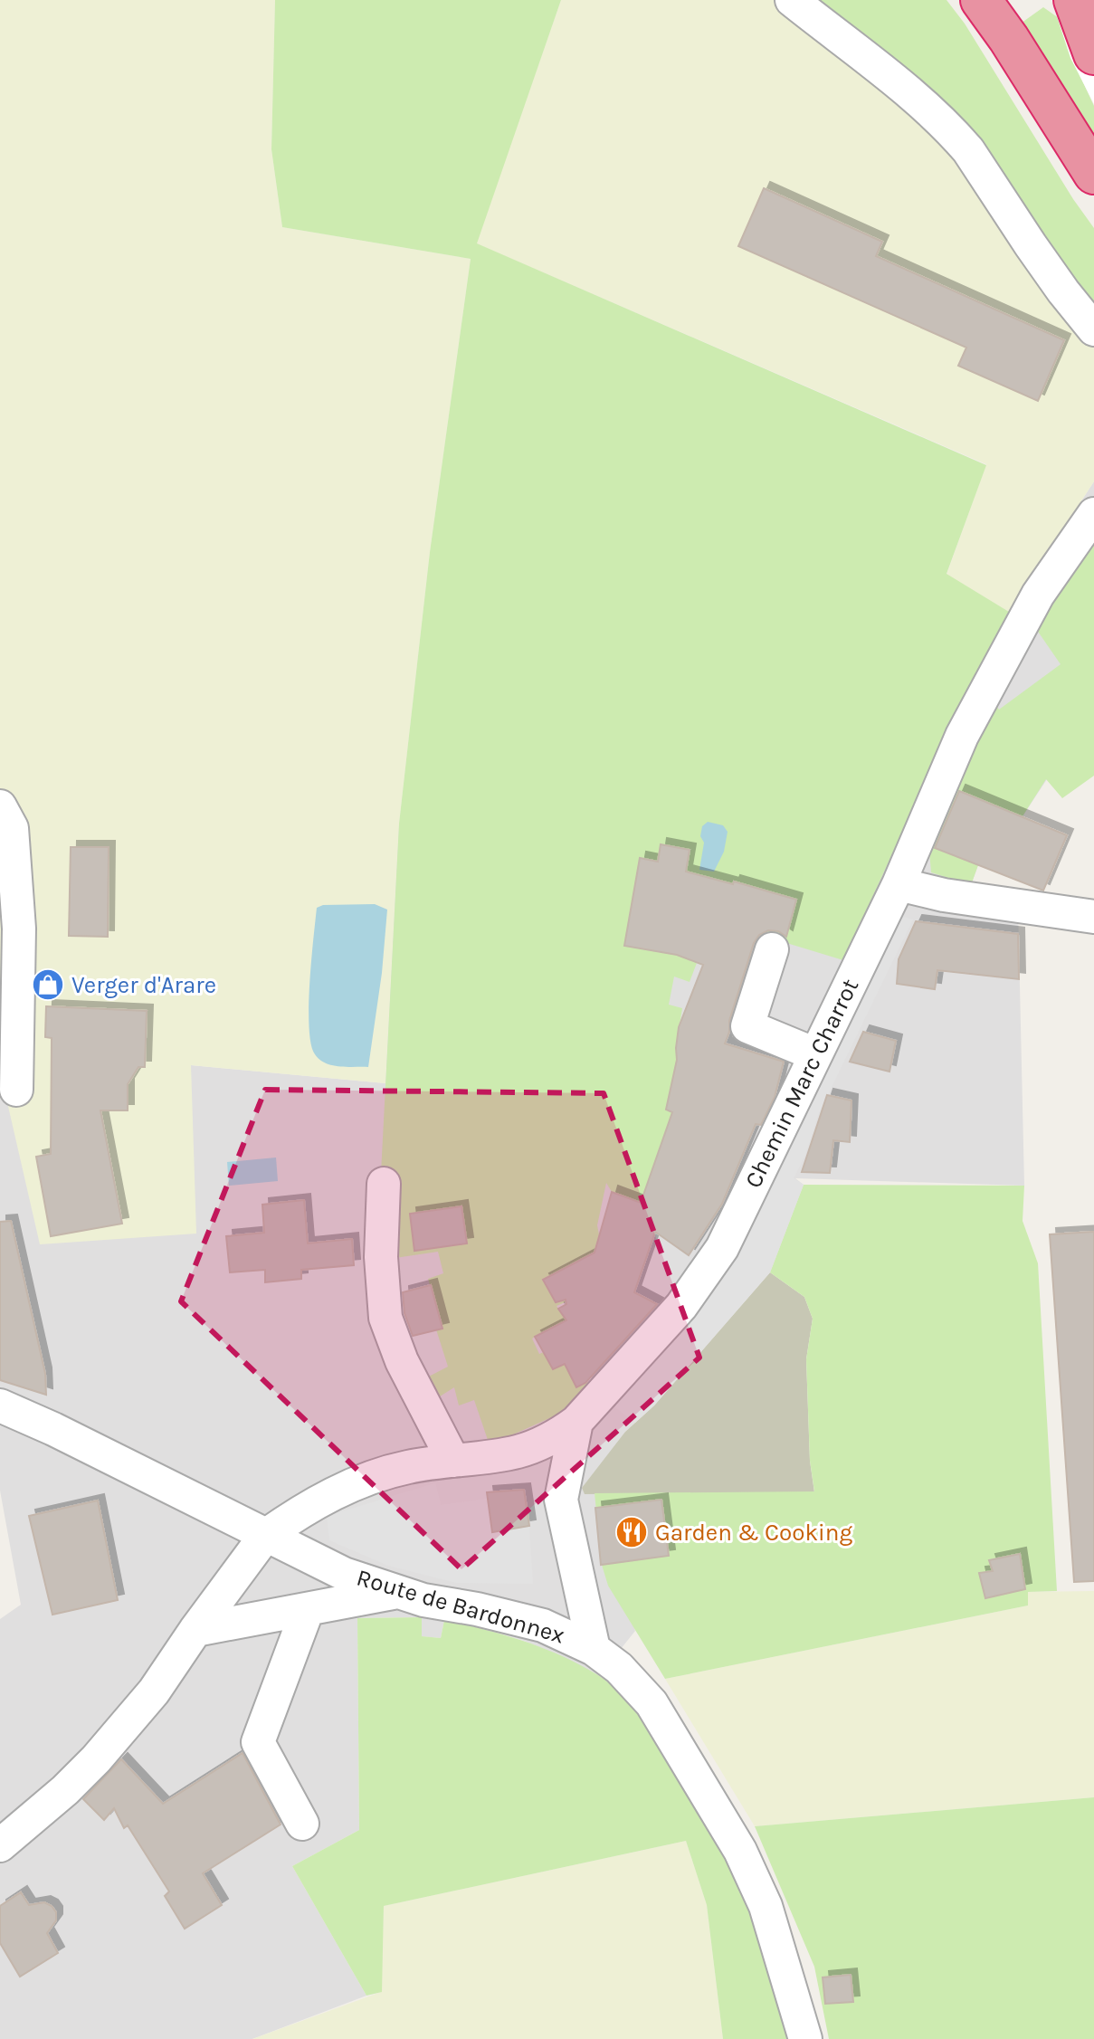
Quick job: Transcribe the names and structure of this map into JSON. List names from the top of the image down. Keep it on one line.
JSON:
{"streets":{"street":["Chemin Marc Charrot","Route de Bardonnex"]},"places":{"shop":["Verger d'Arare"],"restaurant":["Garden & Cooking"]}}
